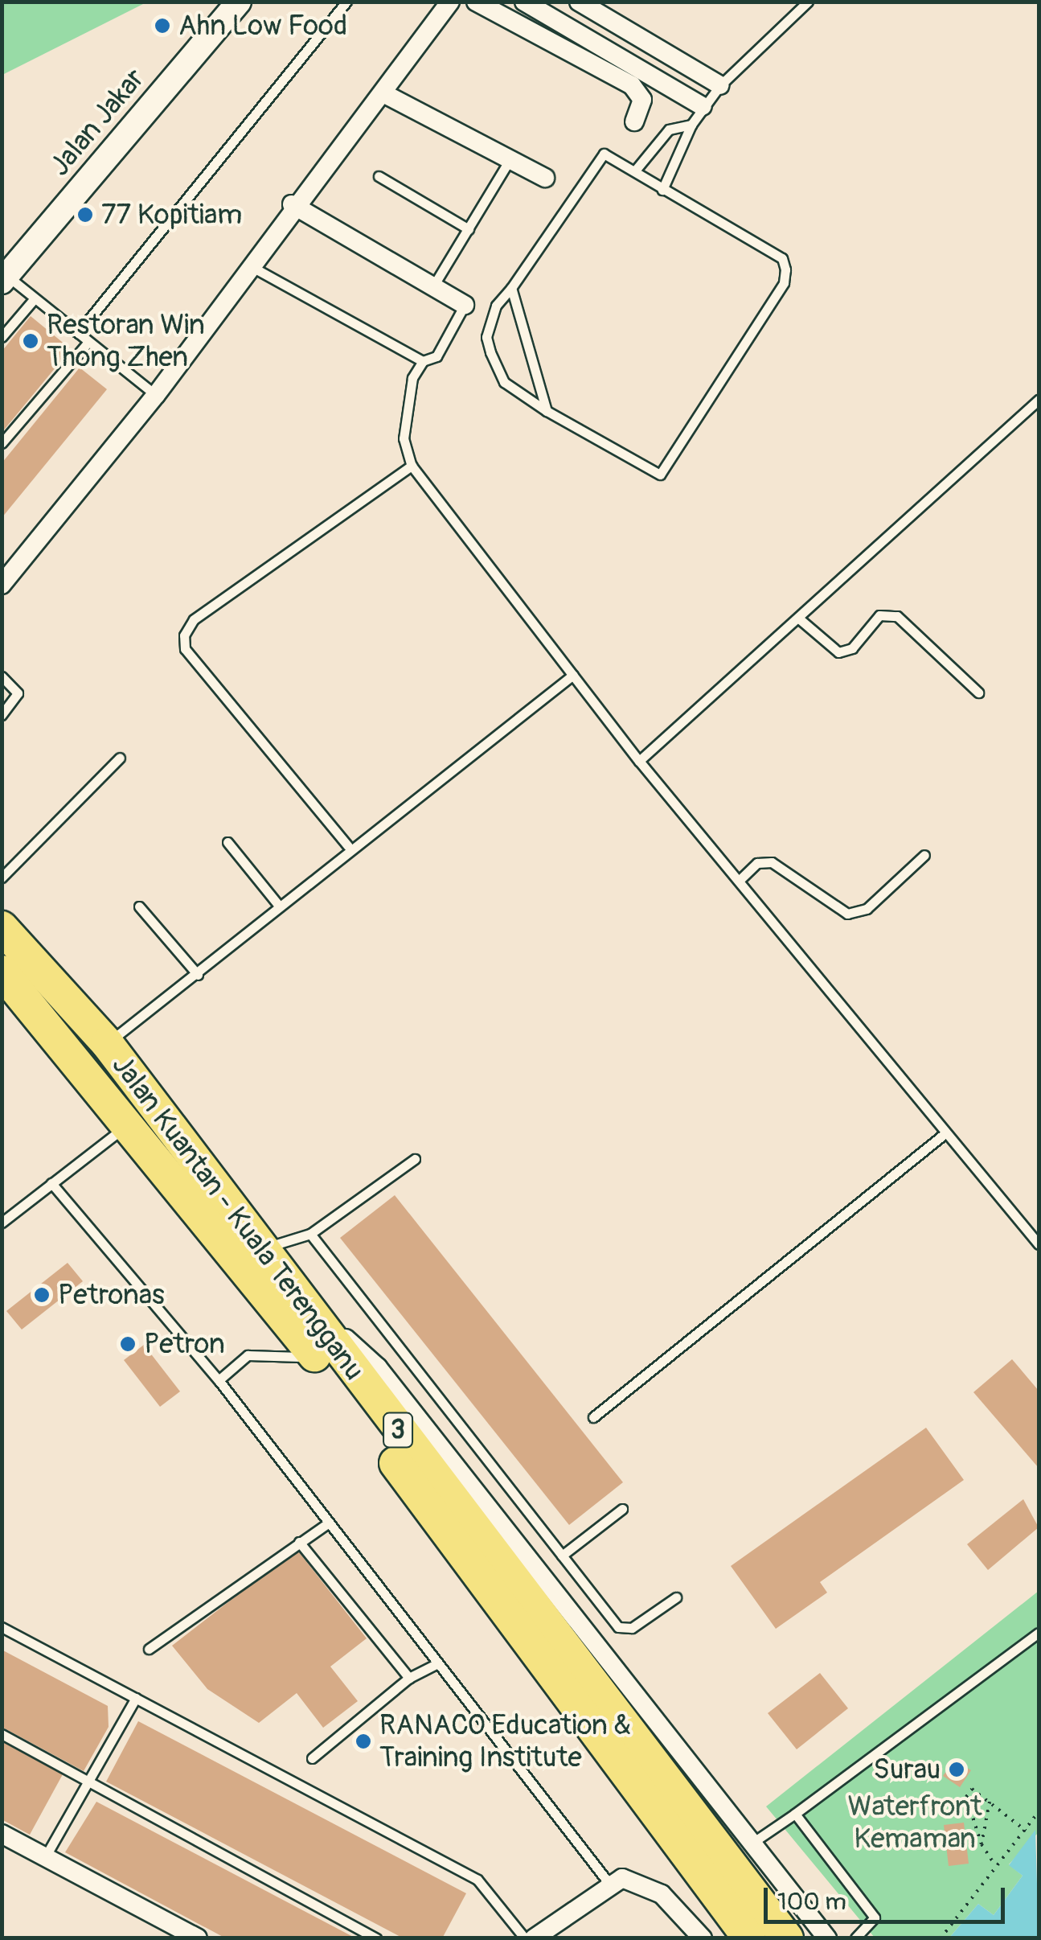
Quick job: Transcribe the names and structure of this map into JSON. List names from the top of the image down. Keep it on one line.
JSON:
{"streets":{"highway":["Jalan Kuantan - Kuala Terengganu","3"],"main road":["Jalan Jakar"]},"parks":["Waterfront Kemaman"],"places":["Ahn Low Food","77 Kopitiam","Restoran Win Thong Zhen","Petronas","Petron","RANACO Education & Training Institute","Surau"],"scale_bar":"100 m"}
